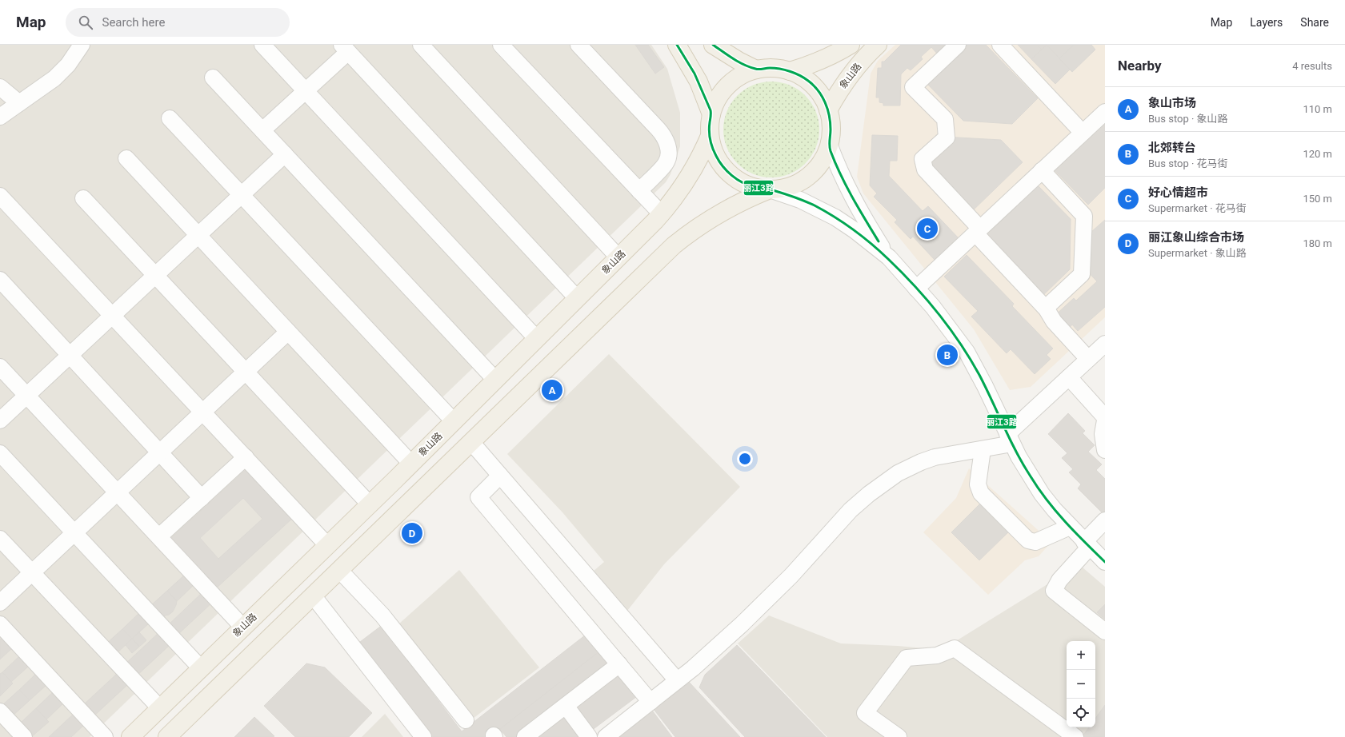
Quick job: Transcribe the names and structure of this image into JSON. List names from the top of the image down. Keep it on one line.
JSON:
{"streets":{"main road":["象山路"]},"lines":["transit line 丽江3路"],"page":{"header":"Map","search":"Search here","nav":["Map","Layers","Share"],"heading":["Nearby","4 results"],"list":[{"mark":"A","name":"象山市场","note":"Bus stop · 象山路","value":"110 m"},{"mark":"B","name":"北郊转台","note":"Bus stop · 花马街","value":"120 m"},{"mark":"C","name":"好心情超市","note":"Supermarket · 花马街","value":"150 m"},{"mark":"D","name":"丽江象山综合市场","note":"Supermarket · 象山路","value":"180 m"}],"pins":["C","B","A","D"],"map_buttons":["+","−"]}}
